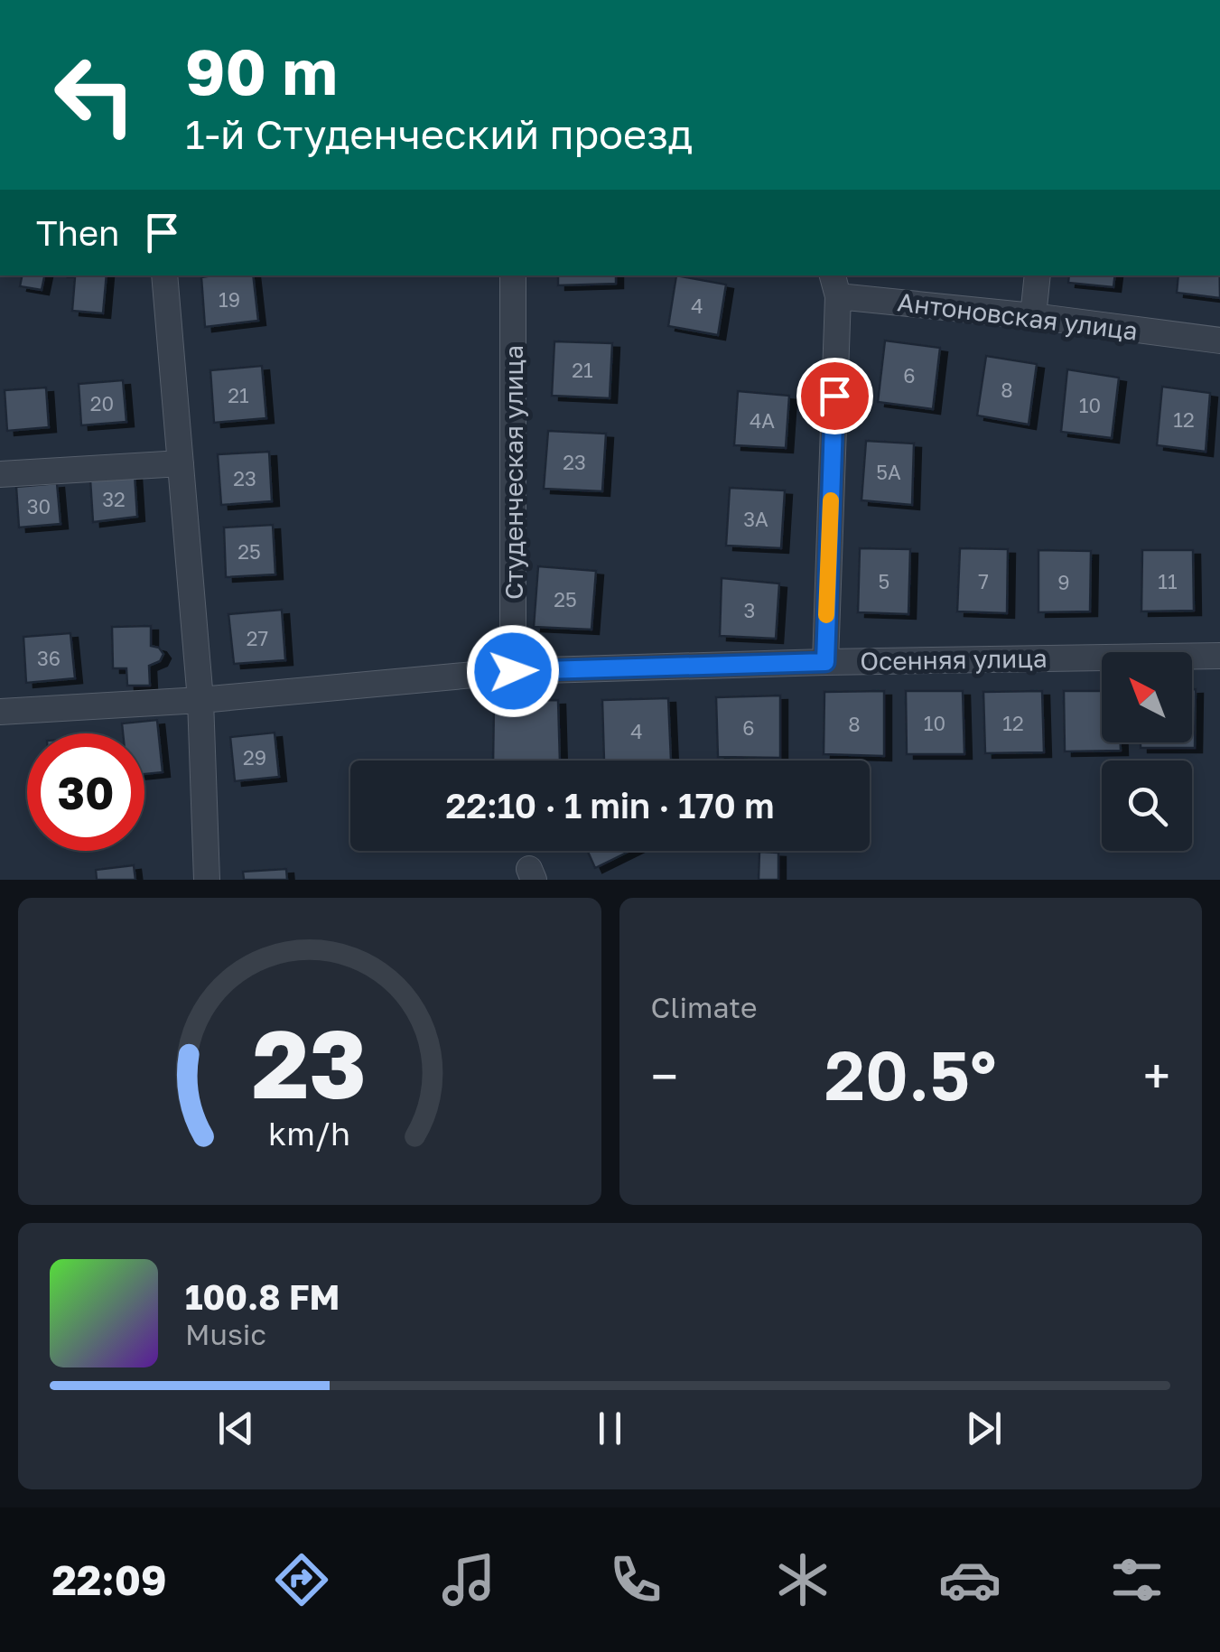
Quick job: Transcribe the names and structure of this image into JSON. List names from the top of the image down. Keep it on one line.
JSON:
{"streets":{"street":["Антоновская улица","Студенческая улица","Осенняя улица"]},"crossings":[["Студенческая улица","Осенняя улица"]],"house_numbers":["19","4","21","6","8","21","20","10","12","4А","23","5А","23","32","30","3А","25","5","7","11","9","25","3","27","36","10","12","8","6","4","29"],"north":"top left","page":{"turn":["90 m","1-й Студенческий проезд"],"then":"Then","limit":"30","trip":"22:10 · 1 min · 170 m","tile":"Climate","heat":["−","20.5°","+"],"song":["100.8 FM","Music"],"tabs":"22:09","gauge":["23","km/h"]}}
